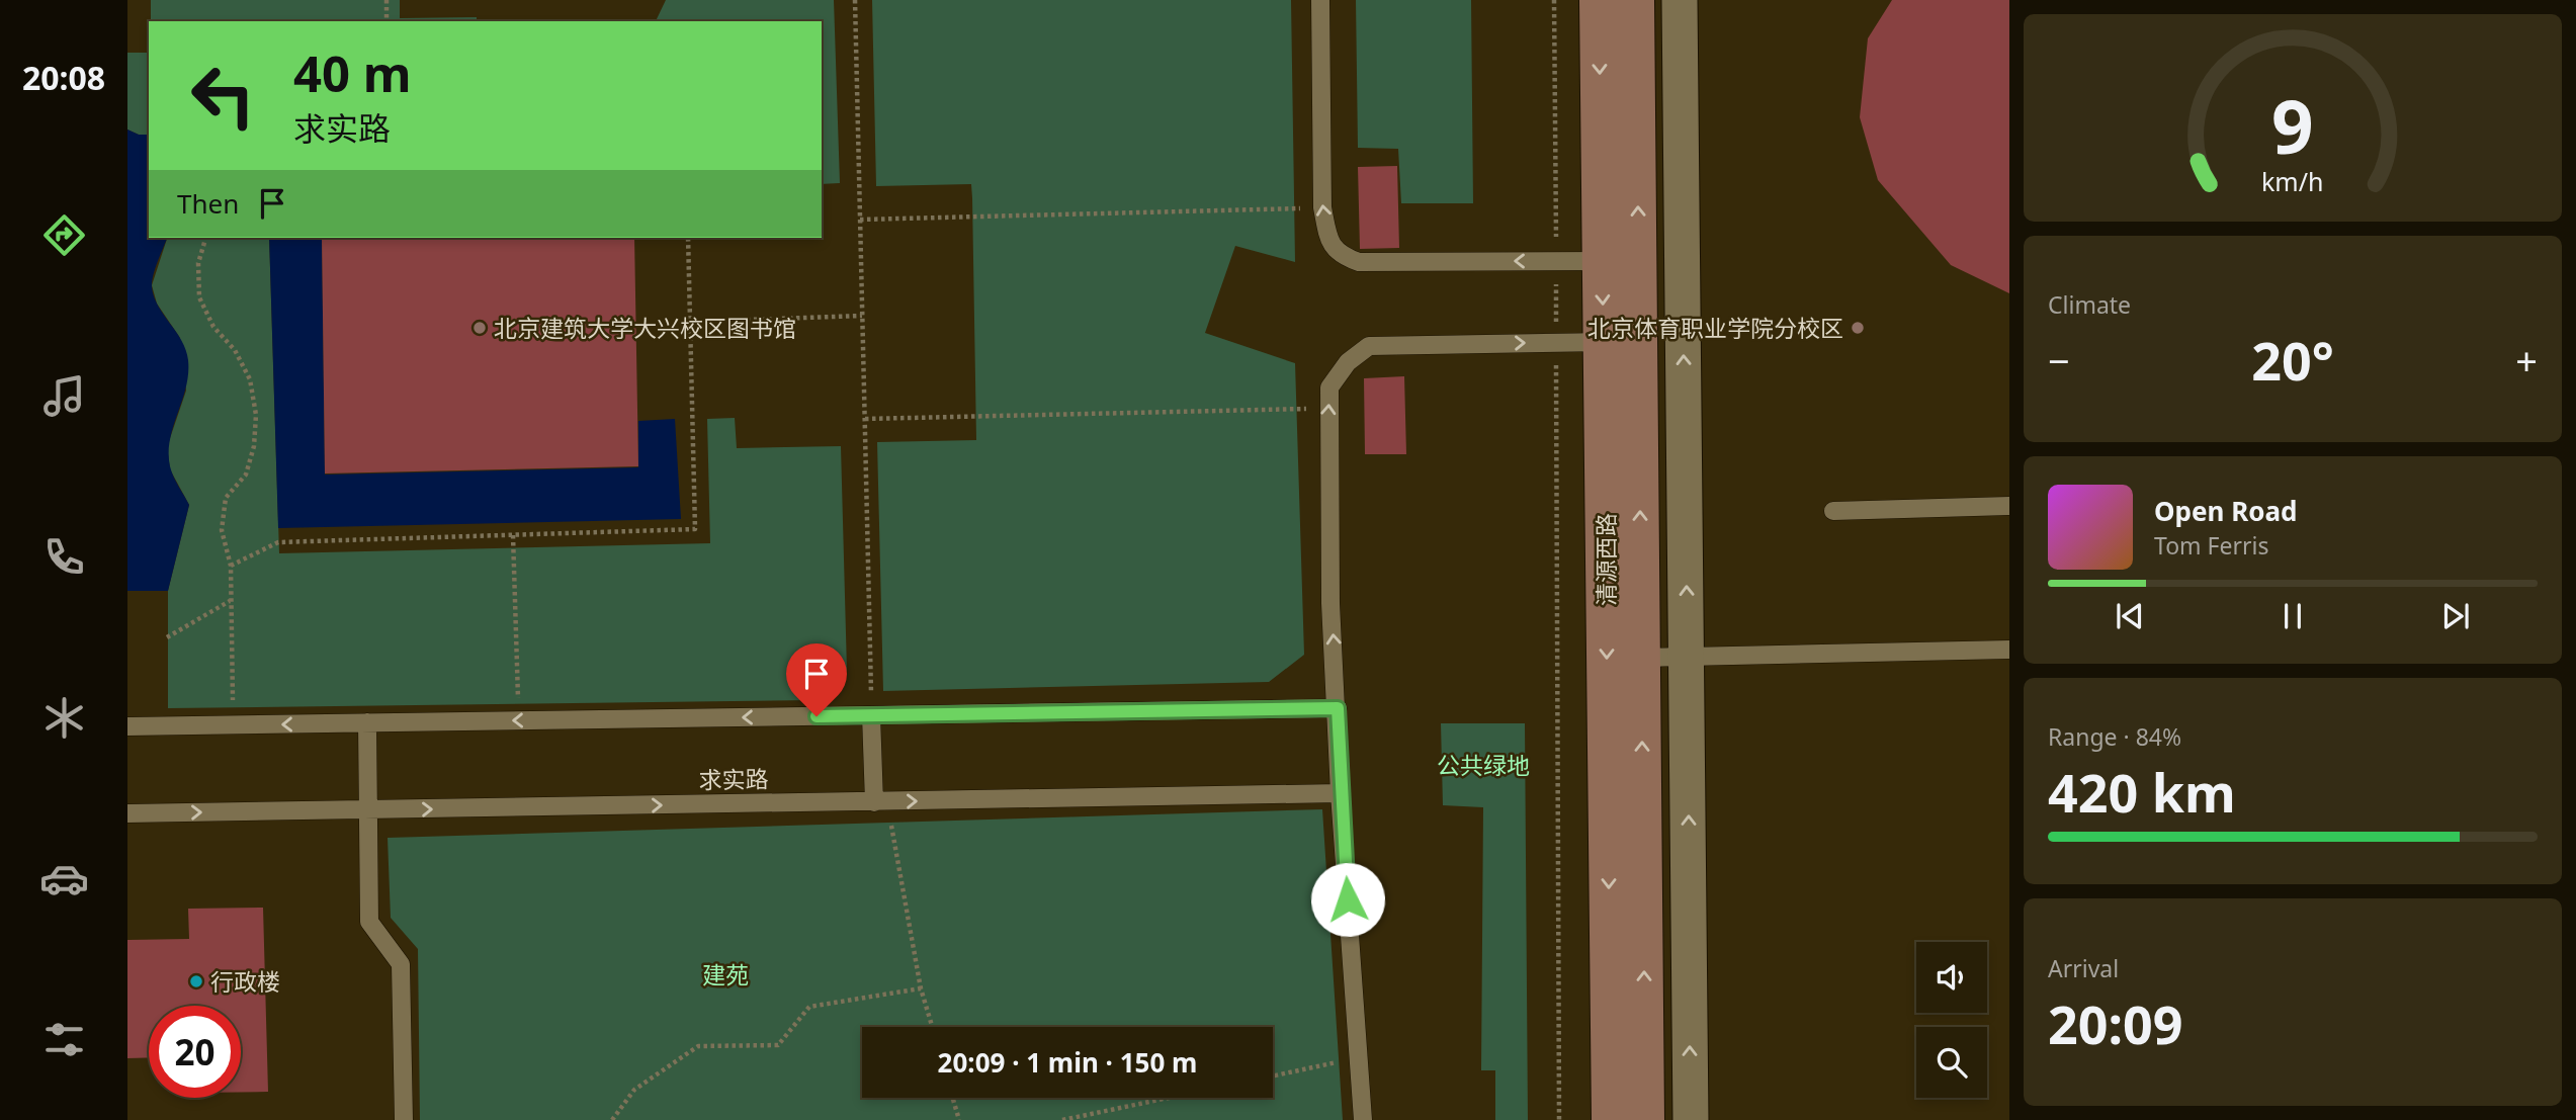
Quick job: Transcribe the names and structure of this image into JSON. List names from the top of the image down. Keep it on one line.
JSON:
{"streets":{"main road":["清源西路"],"lane":["求实路"]},"parks":["公共绿地","建苑"],"places":["北京建筑大学大兴校区图书馆","北京体育职业学院分校区","行政楼"],"page":{"tabs":"20:08","turn":["40 m","求实路"],"then":"Then","tile":["Climate",["Range · 84%","420 km"],["Arrival","20:09"]],"heat":["−","20°","+"],"song":["Open Road","Tom Ferris"],"limit":"20","trip":"20:09 · 1 min · 150 m","gauge":["9","km/h"]}}
